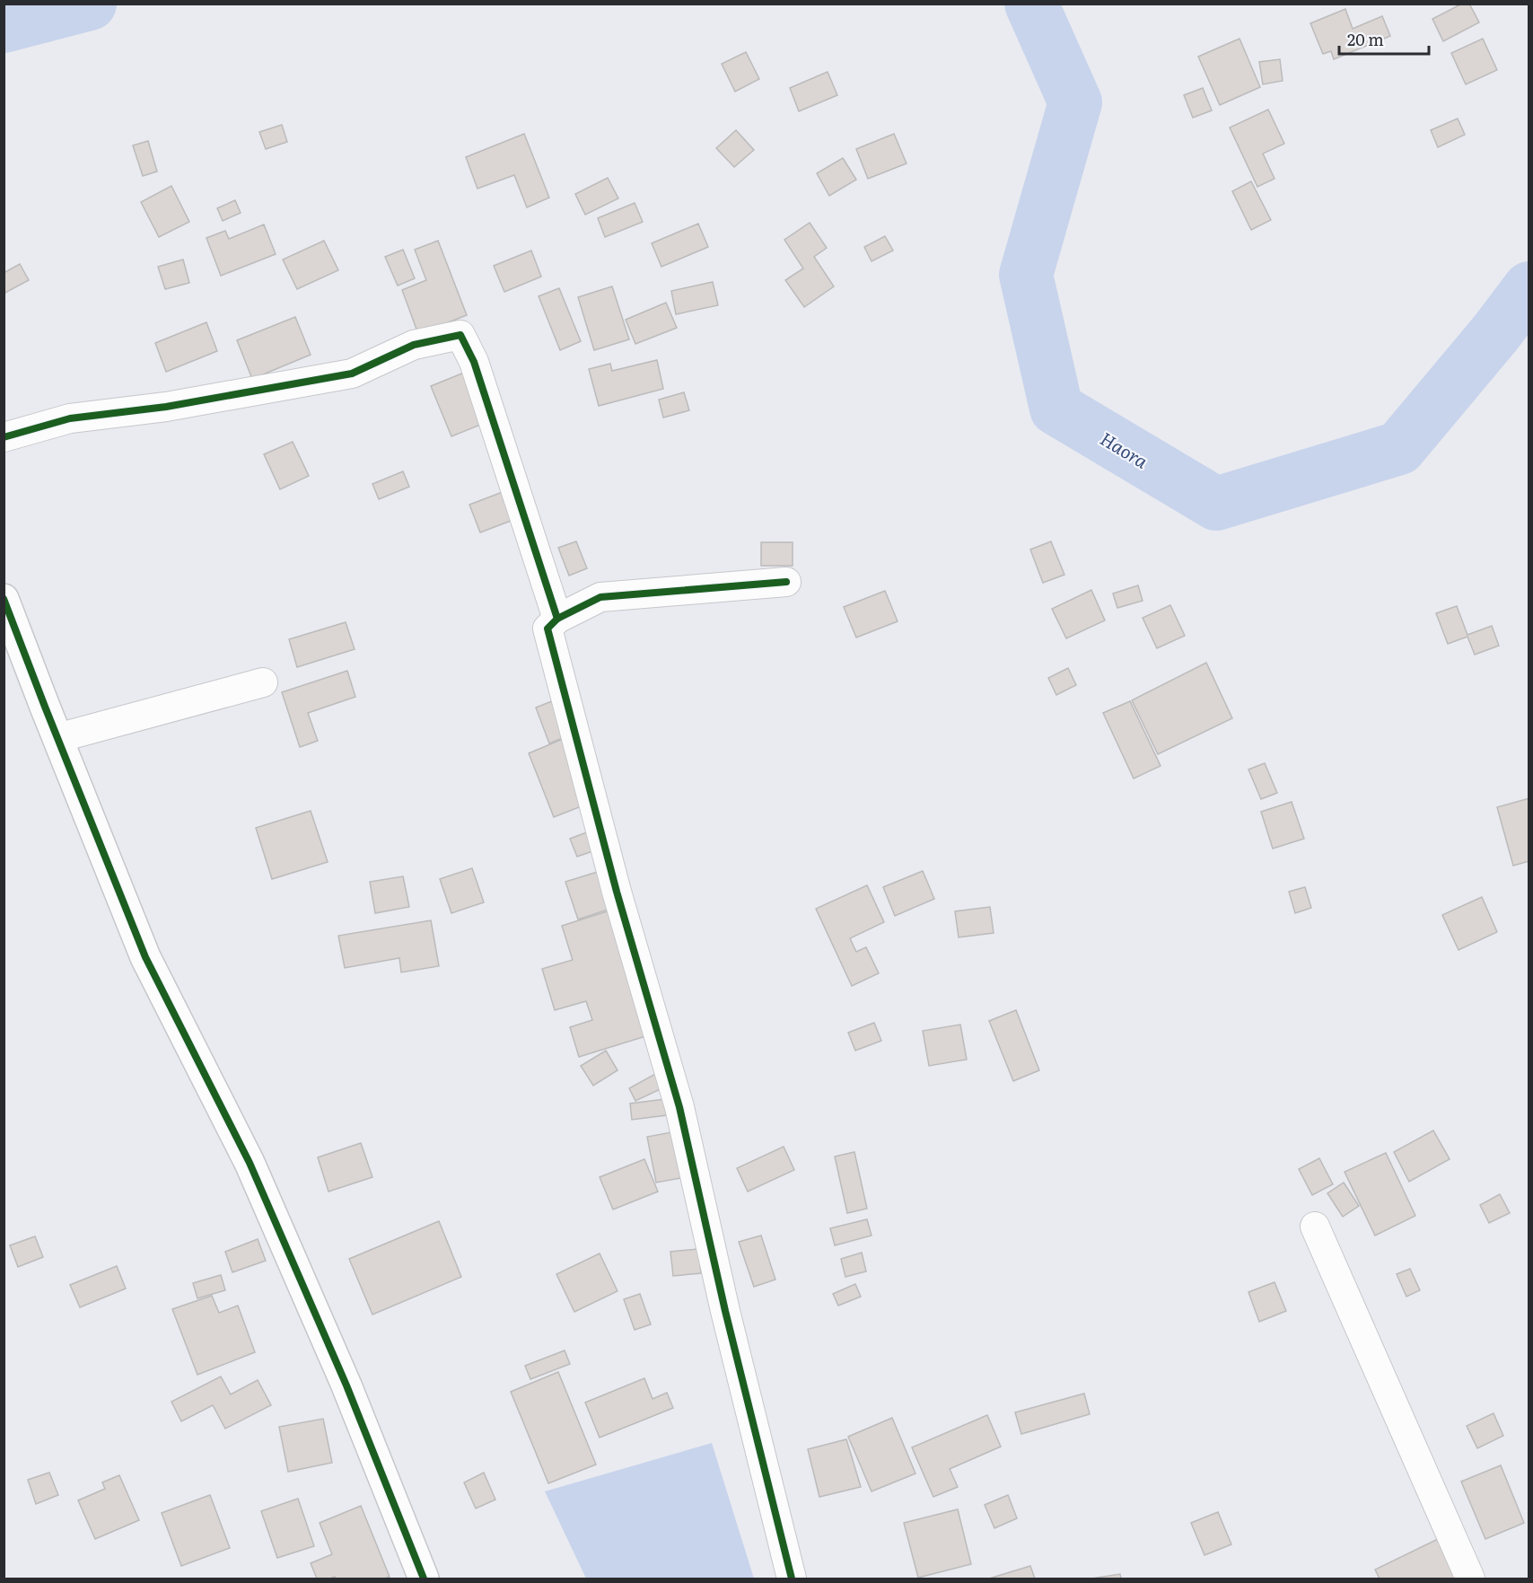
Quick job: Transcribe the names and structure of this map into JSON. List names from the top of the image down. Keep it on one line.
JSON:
{"water":["Haora"],"scale_bar":"20 m"}
